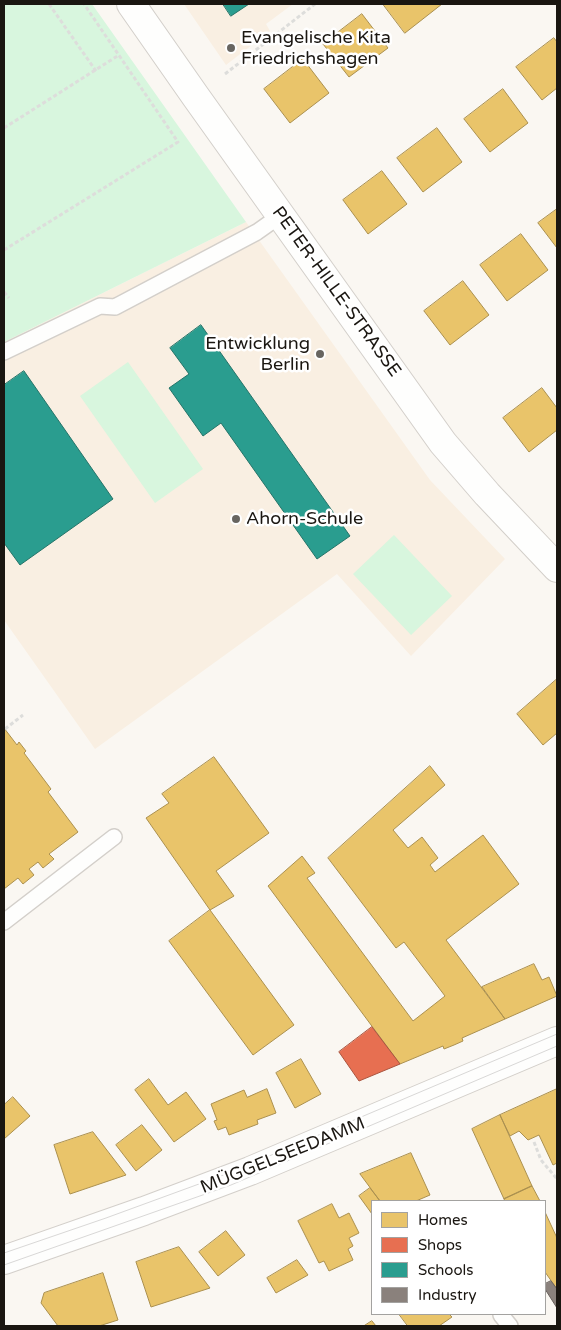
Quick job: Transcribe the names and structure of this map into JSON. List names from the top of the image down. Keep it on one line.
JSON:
{"streets":{"street":["PETER-HILLE-STRASSE","MÜGGELSEEDAMM"]},"places":["Evangelische Kita Friedrichshagen","Entwicklung Berlin","Ahorn-Schule"],"legend":["Homes","Shops","Schools","Industry"]}
